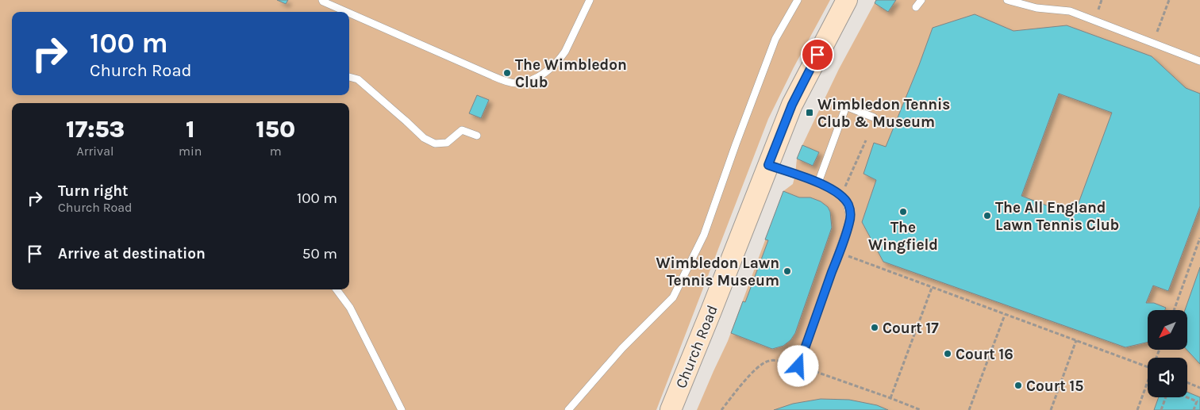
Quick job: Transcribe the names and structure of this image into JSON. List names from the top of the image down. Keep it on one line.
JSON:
{"streets":{"street":["Church Road"]},"places":{"other":["The Wimbledon Club","The Wingfield","The All England Lawn Tennis Club","Wimbledon Lawn Tennis Museum","Court 17","Court 16","Court 15"],"transit":["Wimbledon Tennis Club & Museum"]},"north":"bottom left","page":{"turn":["100 m","Church Road"],"eta":["17:53","Arrival","1","min","150","m"],"list":[{"name":"Turn right","note":"Church Road","value":"100 m"},{"name":"Arrive at destination","value":"50 m"}]}}
